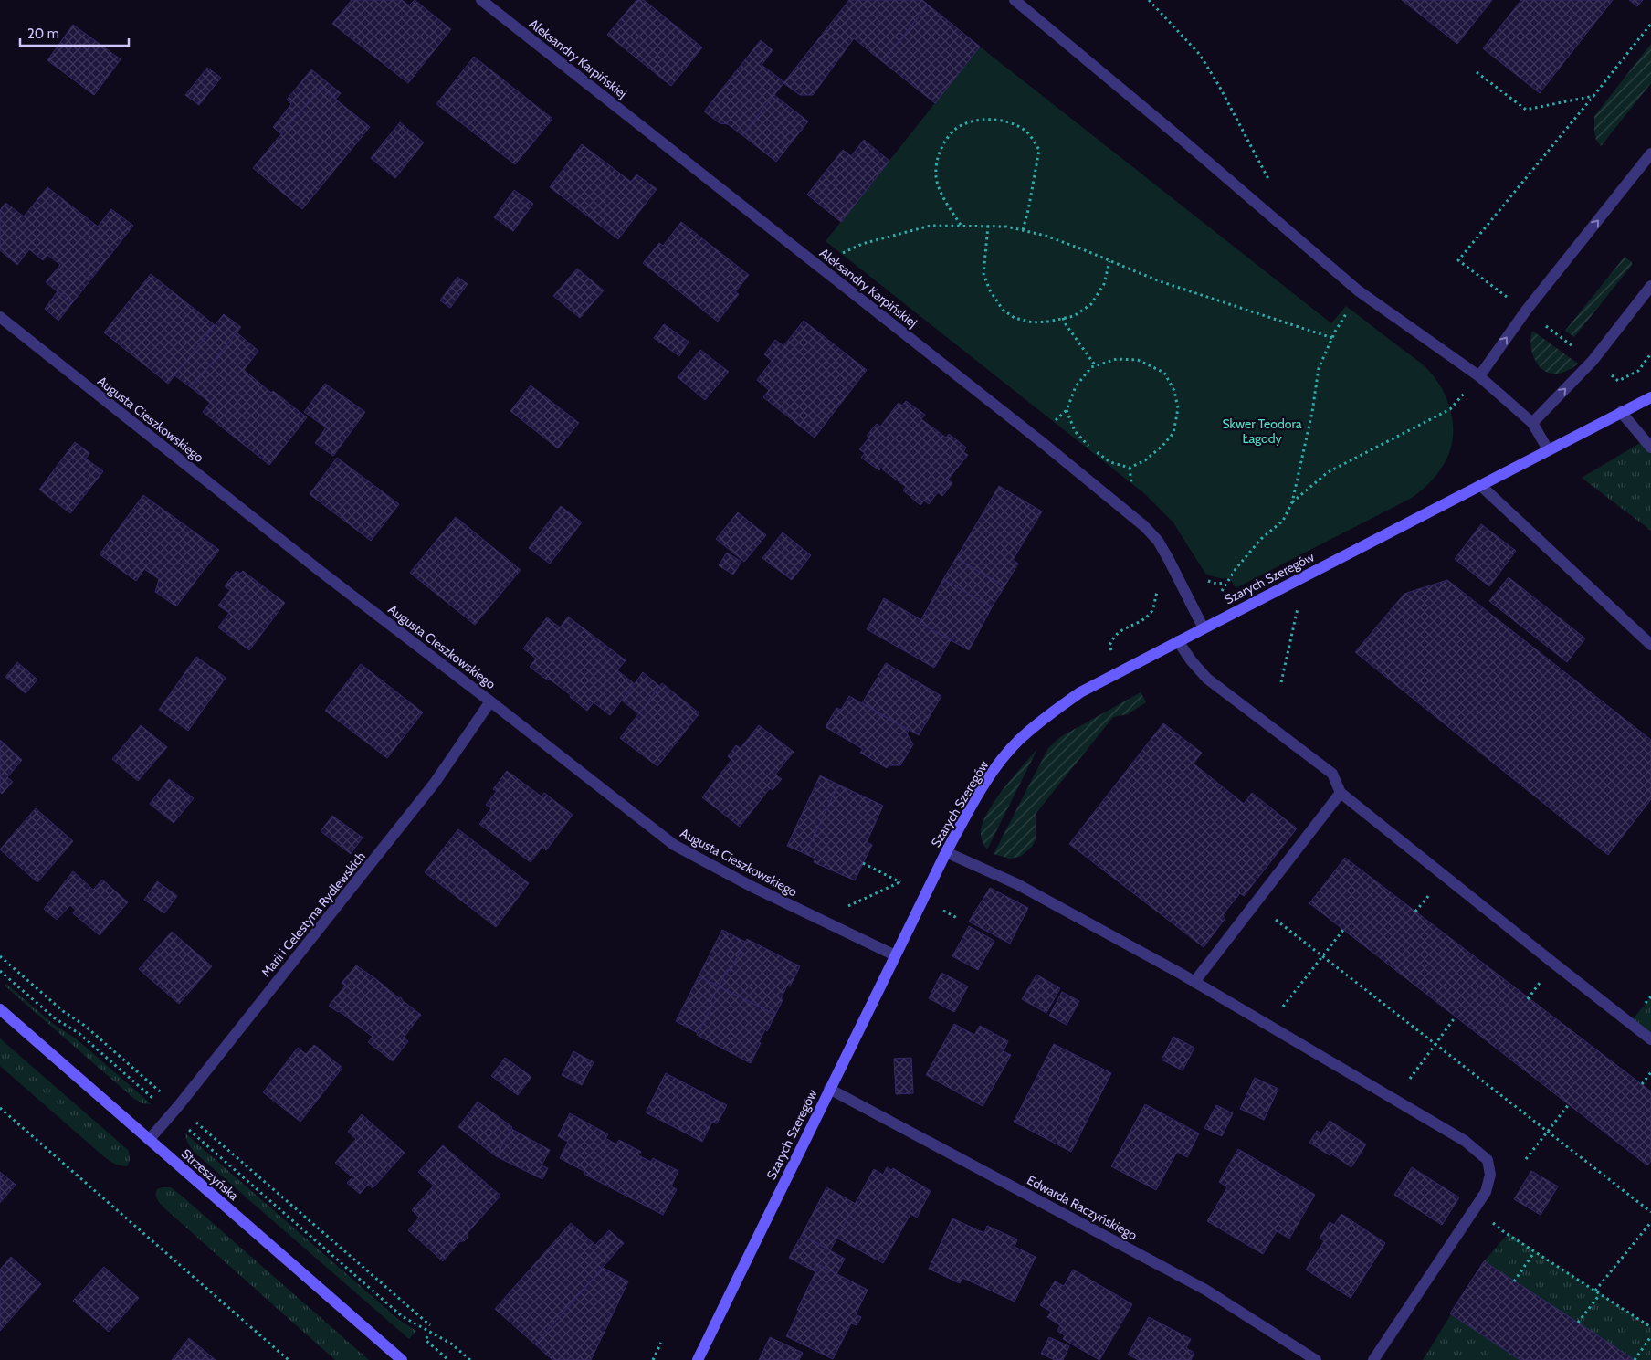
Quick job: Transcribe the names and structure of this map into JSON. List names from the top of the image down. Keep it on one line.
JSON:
{"streets":{"street":["Aleksandry Karpińskiej","Augusta Cieszkowskiego","Szarych Szeregów","Marii i Celestyna Rydlewskich","Strzeszyńska","Edwarda Raczyńskiego"]},"crossings":[["Aleksandry Karpińskiej","Szarych Szeregów"],["Augusta Cieszkowskiego","Szarych Szeregów"],["Augusta Cieszkowskiego","Marii i Celestyna Rydlewskich"],["Szarych Szeregów","Edwarda Raczyńskiego"],["Marii i Celestyna Rydlewskich","Strzeszyńska"]],"parks":["Skwer Teodora Łagody"],"scale_bar":"20 m"}
